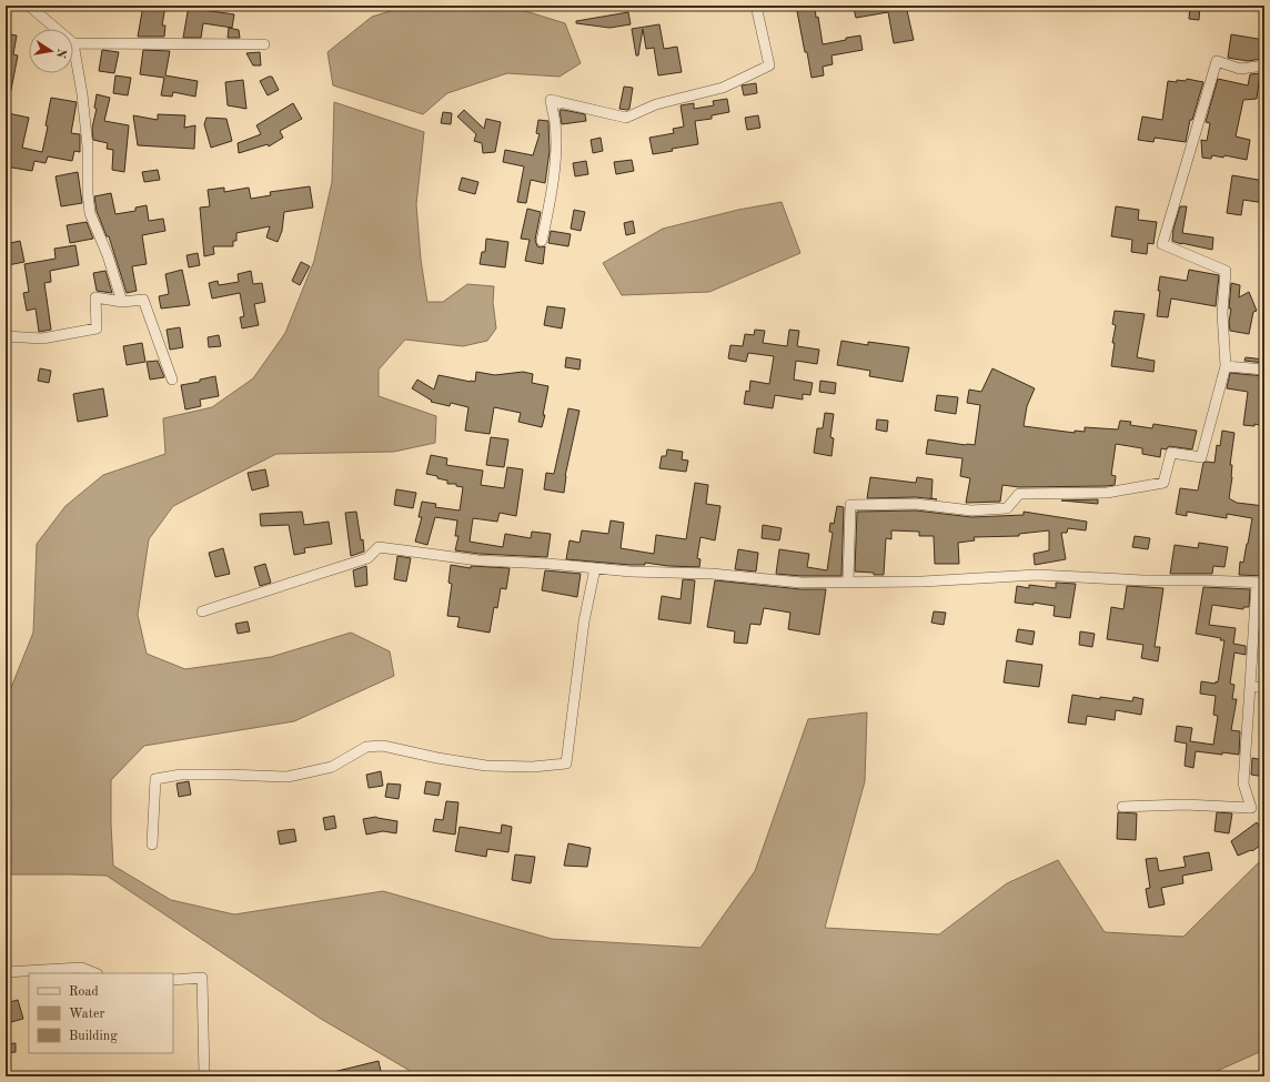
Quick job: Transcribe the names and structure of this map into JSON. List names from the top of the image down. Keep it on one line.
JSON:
{"legend":["Road","Water","Building"],"north":"right"}
